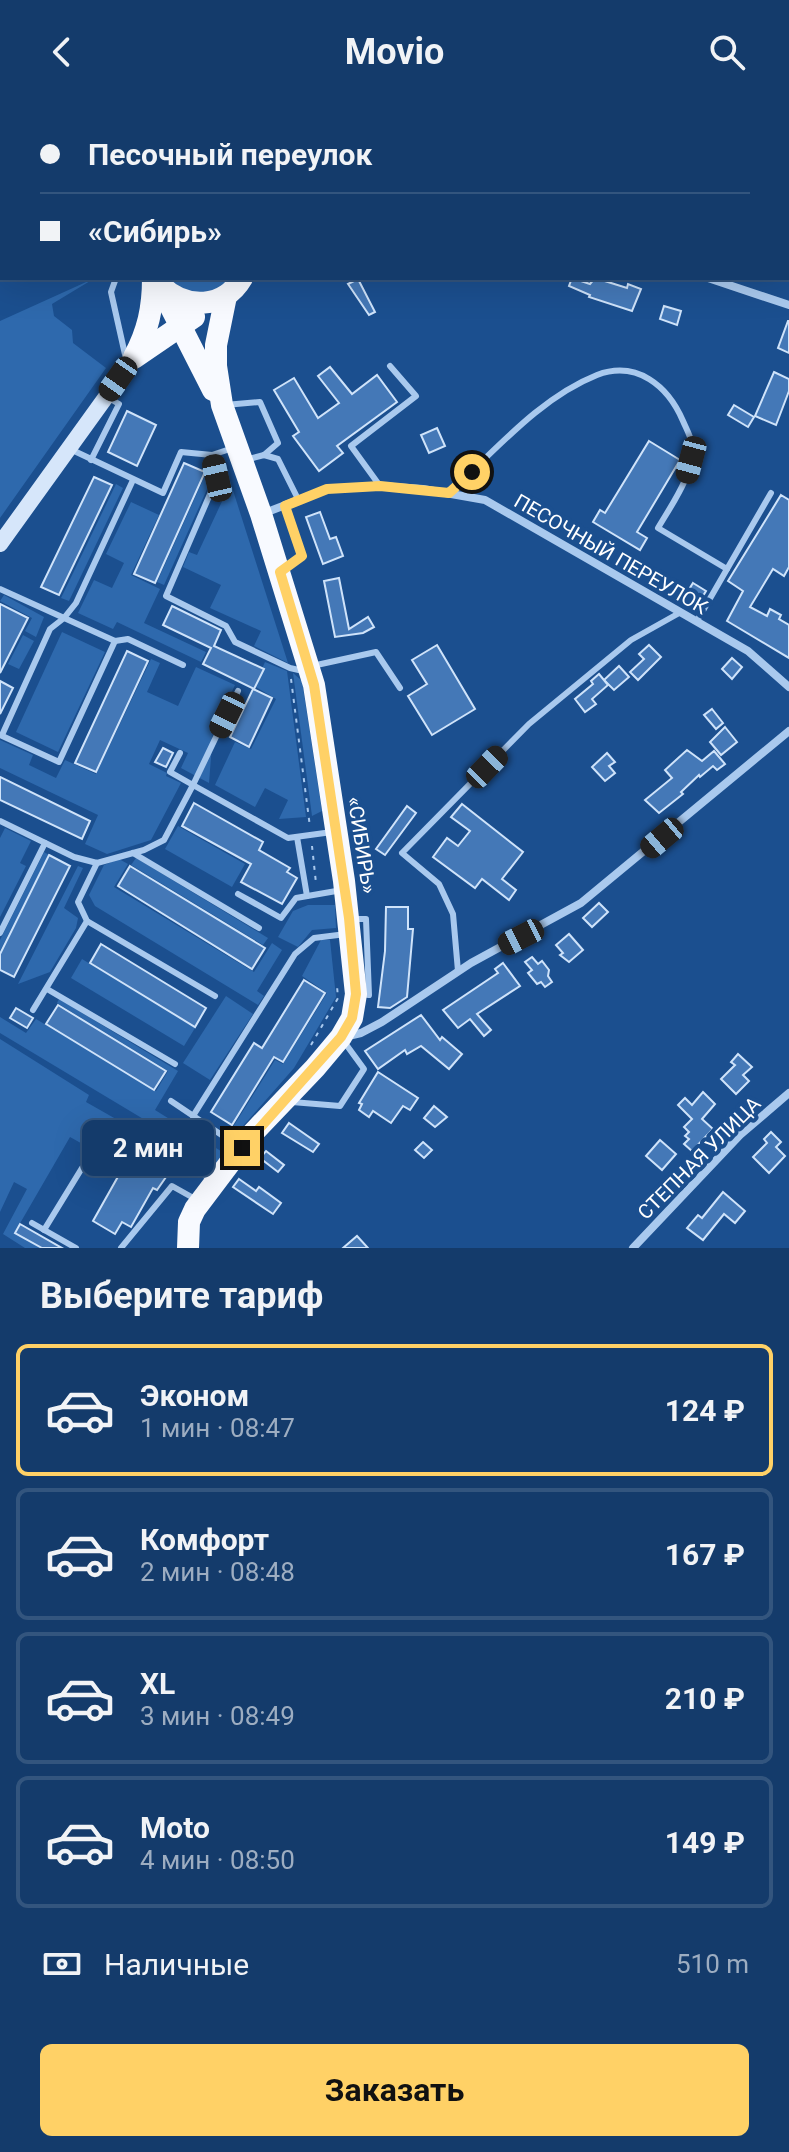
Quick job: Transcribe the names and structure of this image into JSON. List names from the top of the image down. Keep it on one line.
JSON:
{"streets":{"highway":["«СИБИРЬ»"],"street":["ПЕСОЧНЫЙ ПЕРЕУЛОК","СТЕПНАЯ УЛИЦА"]},"crossings":[["ПЕСОЧНЫЙ ПЕРЕУЛОК","«СИБИРЬ»"]],"page":{"header":"Movio","banner":["Песочный переулок","«Сибирь»"],"bubble":"2 мин","heading":"Выберите тариф","list":[{"name":"Эконом","note":"1 мин · 08:47","value":"124 ₽"},{"name":"Комфорт","note":"2 мин · 08:48","value":"167 ₽"},{"name":"XL","note":"3 мин · 08:49","value":"210 ₽"},{"name":"Moto","note":"4 мин · 08:50","value":"149 ₽"}],"pay":["Наличные","510 m"],"buttons":"Заказать"}}
